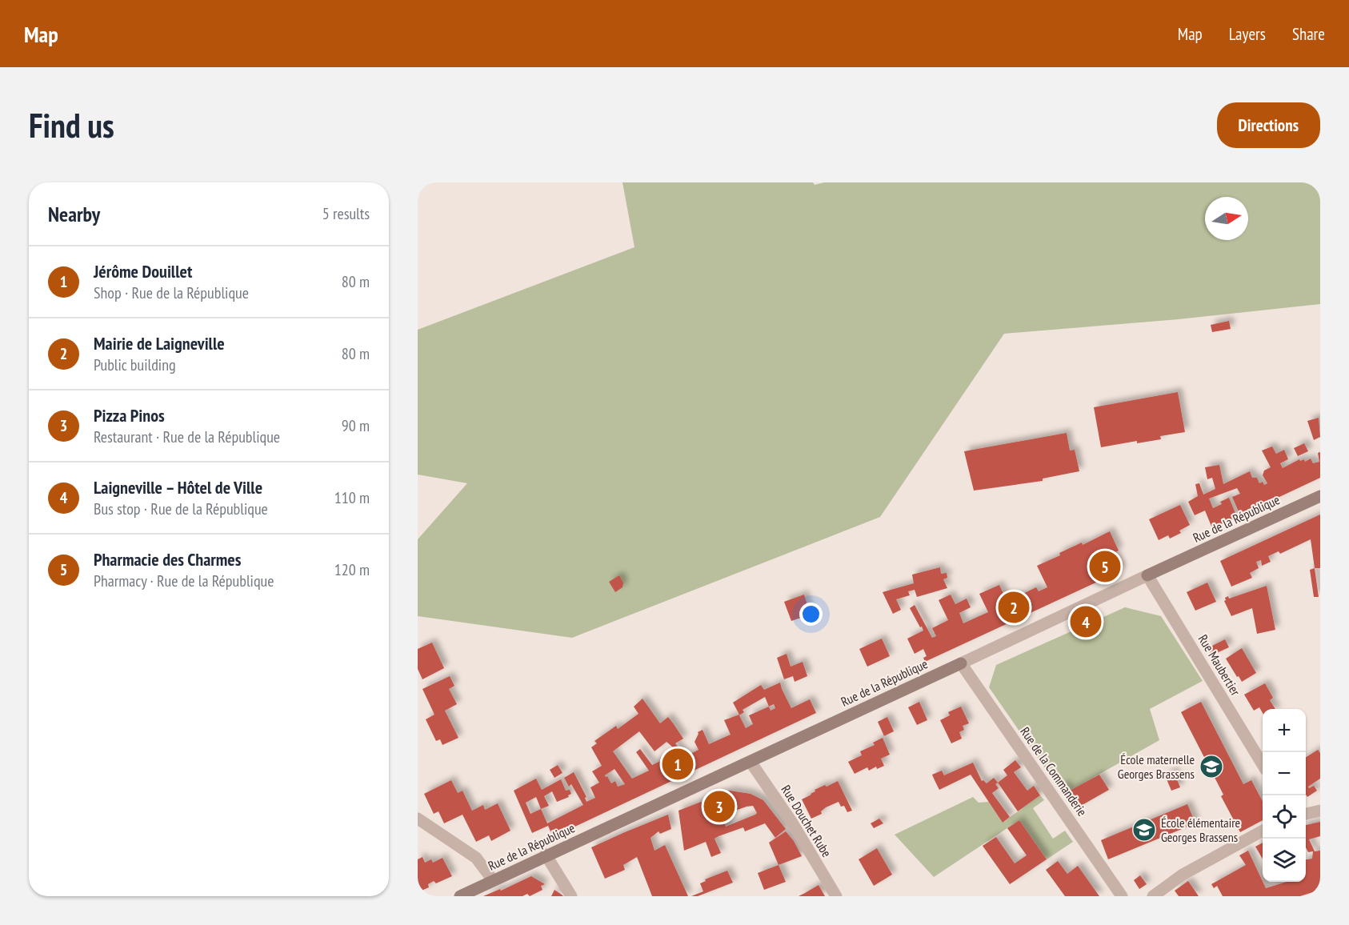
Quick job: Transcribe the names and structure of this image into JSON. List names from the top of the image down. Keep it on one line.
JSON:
{"streets":{"main road":["Rue de la République"],"street":["Rue Maubertier","Rue de la Commanderie","Rue Douchet Rube"]},"crossings":[["Rue de la République","Rue Maubertier"],["Rue de la République","Rue de la Commanderie"],["Rue de la République","Rue Douchet Rube"]],"places":{"school or university":["École maternelle Georges Brassens","École élémentaire Georges Brassens"]},"north":"right","page":{"header":"Map","nav":["Map","Layers","Share"],"buttons":"Directions","title":"Find us","heading":["Nearby","5 results"],"list":[{"mark":"1","name":"Jérôme Douillet","note":"Shop · Rue de la République","value":"80 m"},{"mark":"2","name":"Mairie de Laigneville","note":"Public building","value":"80 m"},{"mark":"3","name":"Pizza Pinos","note":"Restaurant · Rue de la République","value":"90 m"},{"mark":"4","name":"Laigneville – Hôtel de Ville","note":"Bus stop · Rue de la République","value":"110 m"},{"mark":"5","name":"Pharmacie des Charmes","note":"Pharmacy · Rue de la République","value":"120 m"}],"pins":["5","2","4","1","3"],"map_buttons":["+","−"]}}
